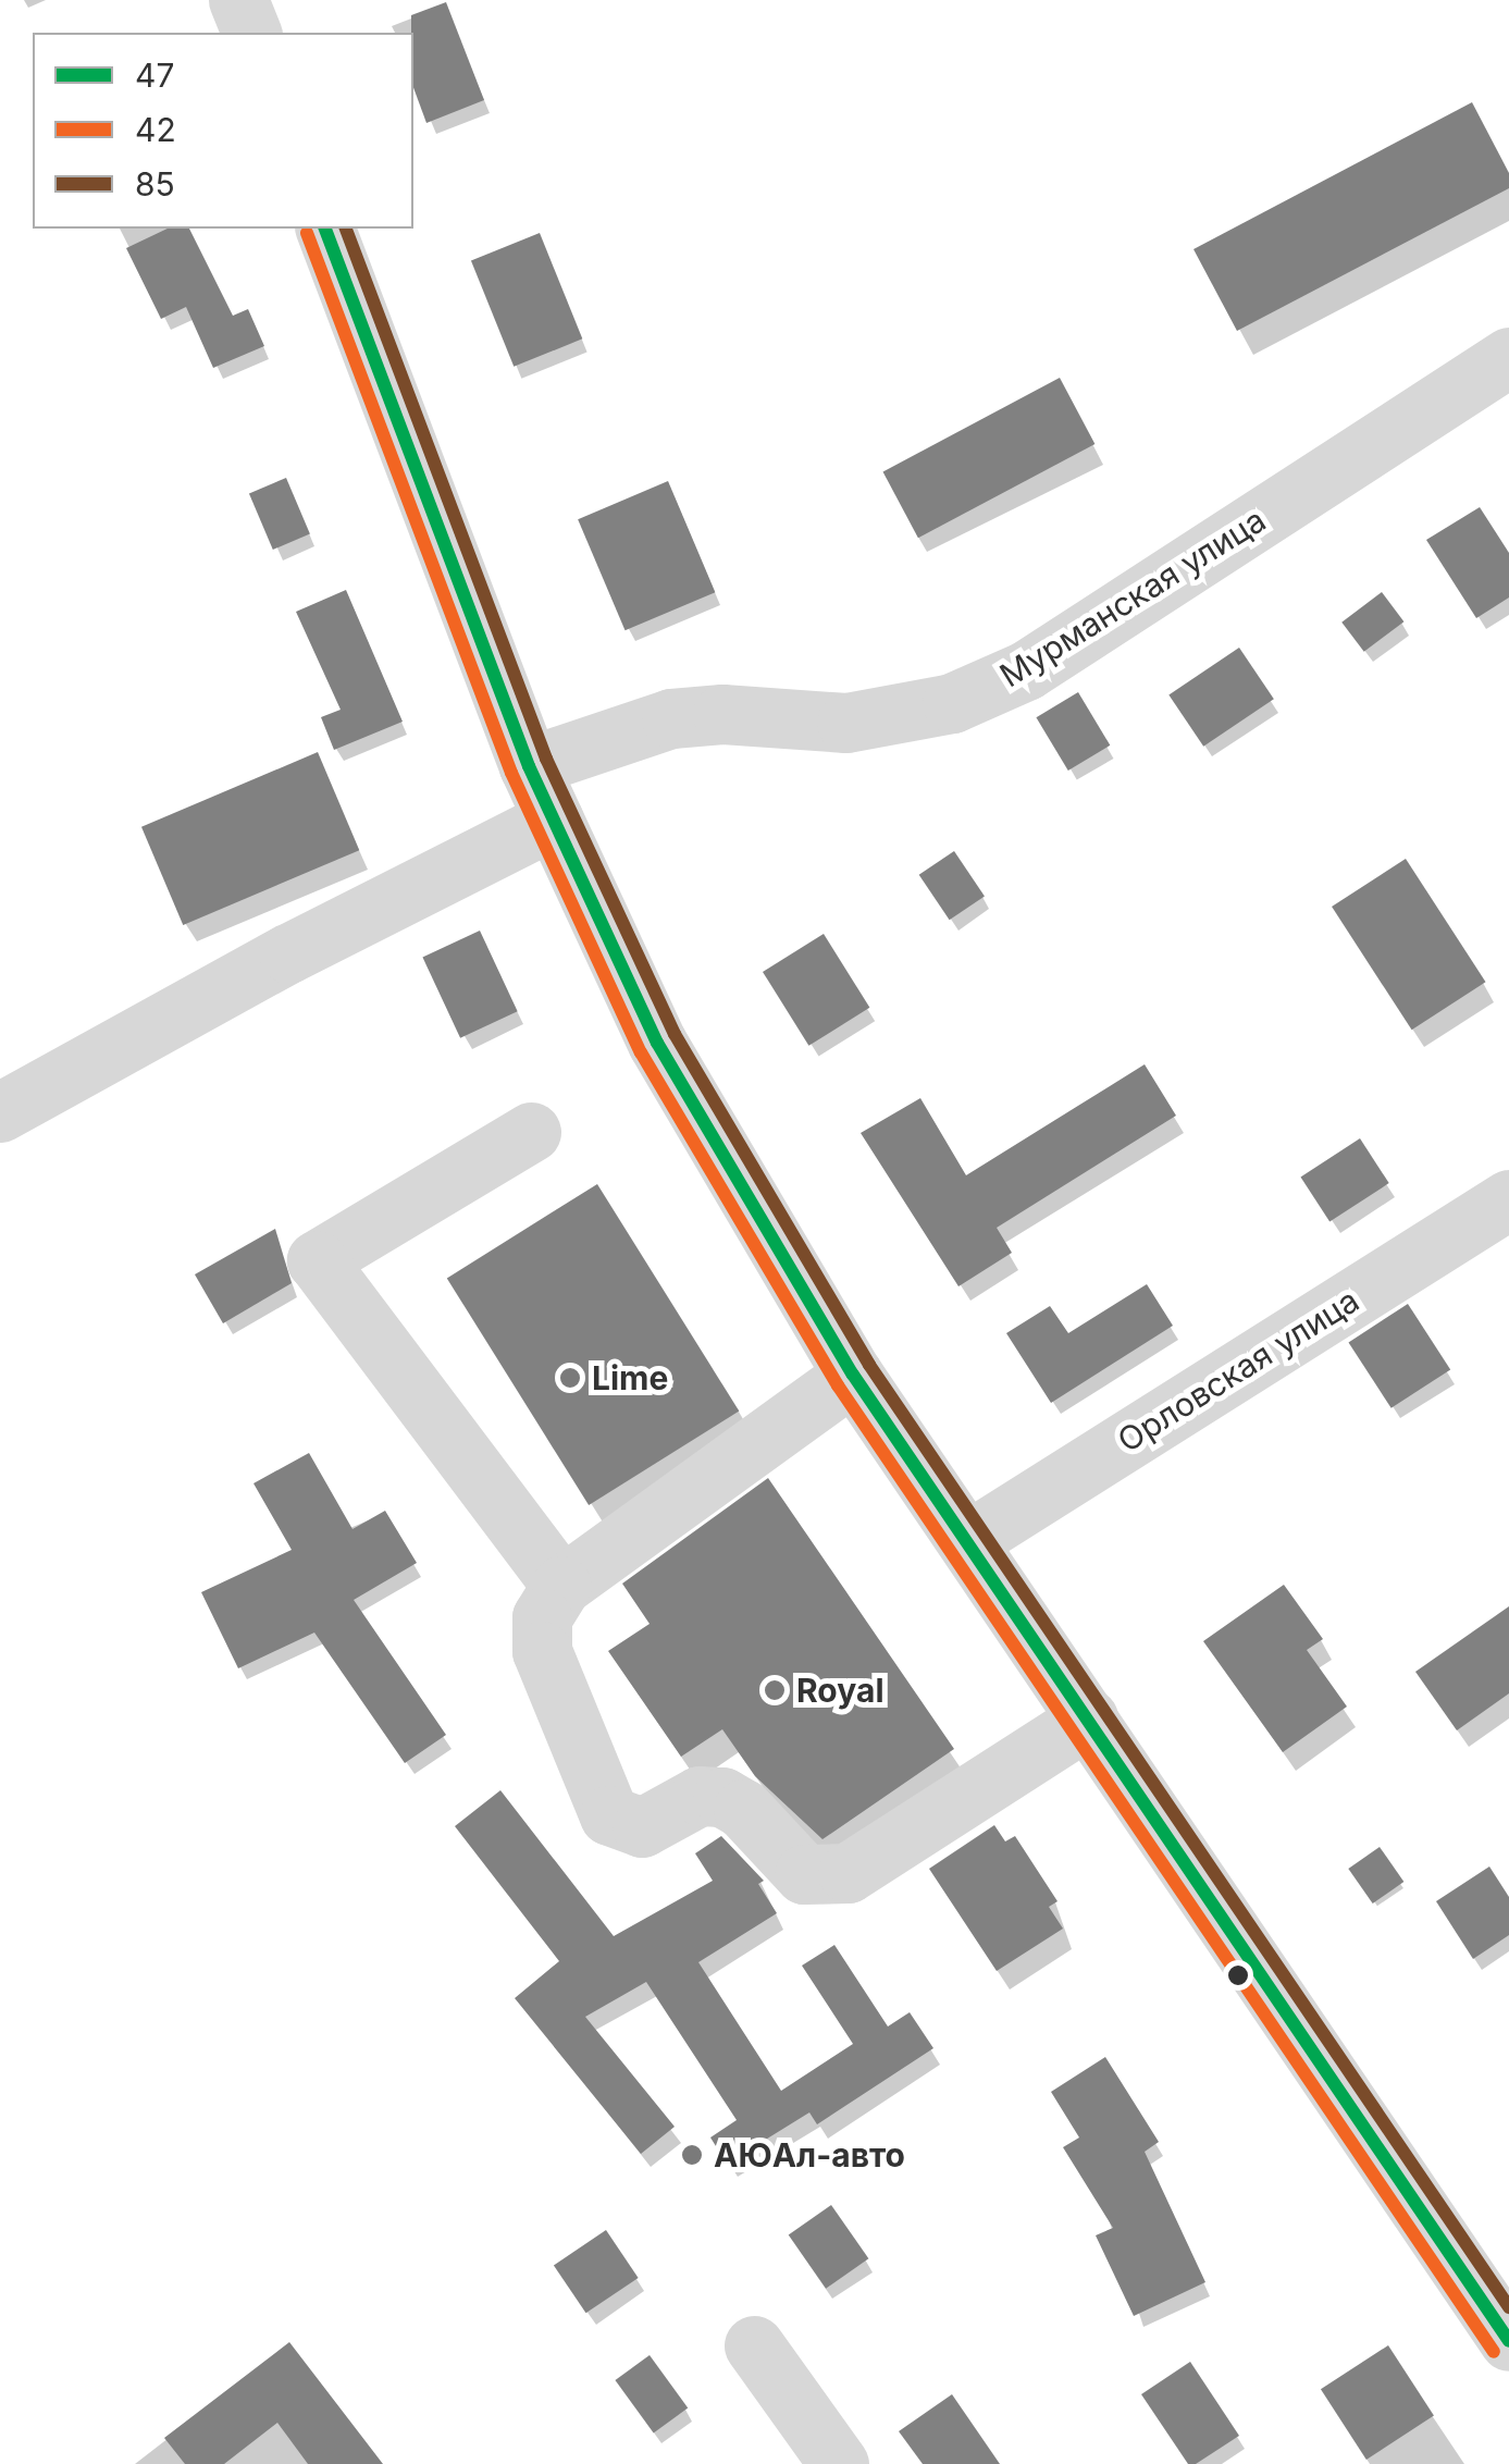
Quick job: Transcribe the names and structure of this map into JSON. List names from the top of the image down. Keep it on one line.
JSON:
{"streets":{"street":["Мурманская улица","Орловская улица"]},"places":["Lime","Royal","АЮАл-авто"],"lines":["transit line 47","transit line 85","transit line 42"],"legend":["47","42","85"]}
